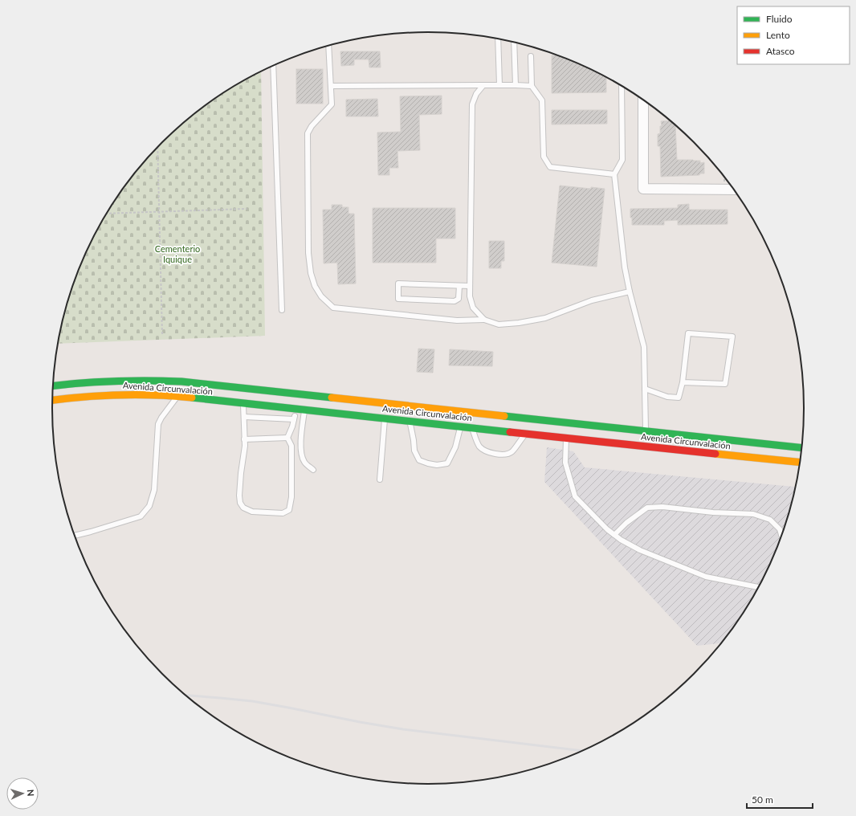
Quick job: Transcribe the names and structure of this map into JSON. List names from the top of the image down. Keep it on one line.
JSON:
{"streets":{"main road":["Avenida Circunvalación"]},"parks":["Cementerio Iquique"],"legend":["Fluido","Lento","Atasco"],"scale_bar":"50 m","north":"right"}
